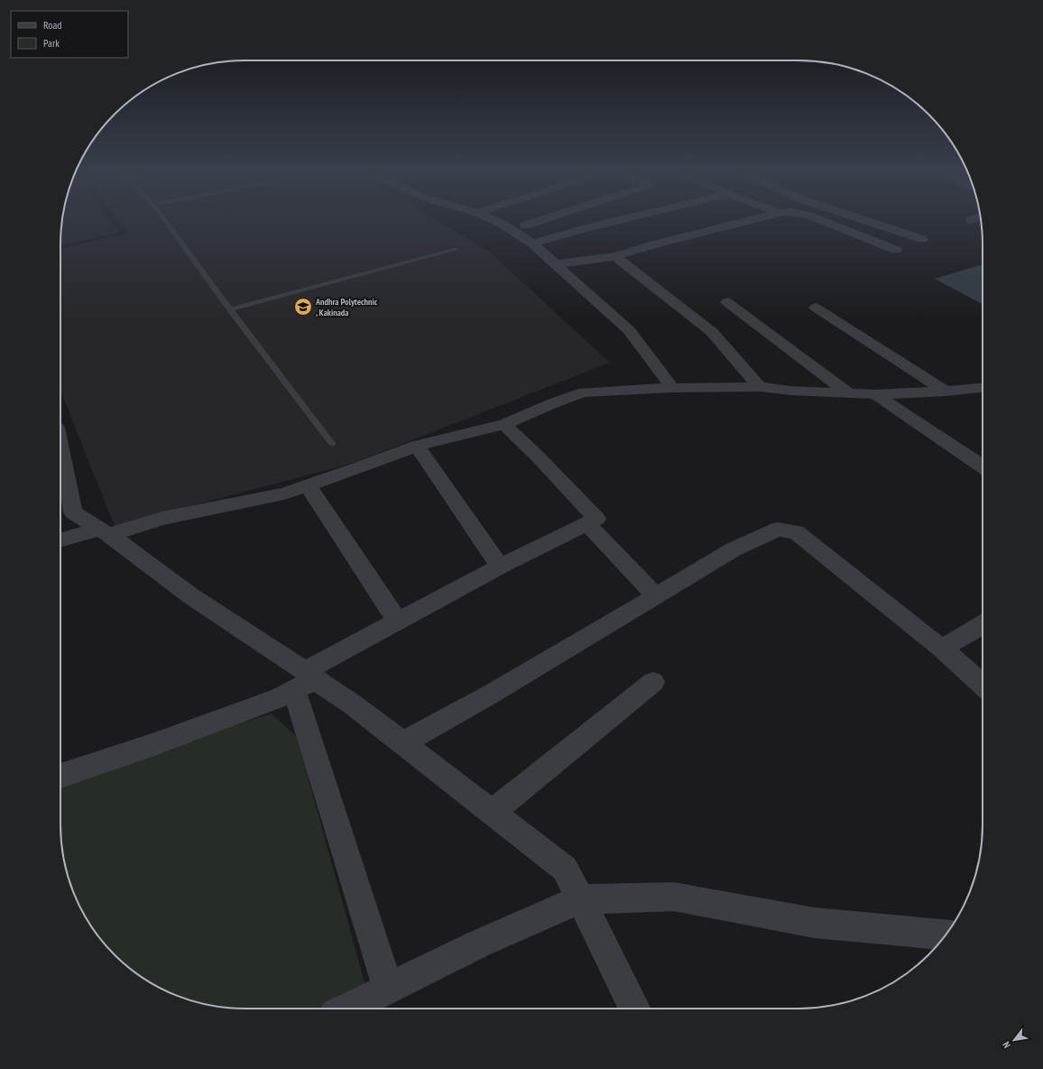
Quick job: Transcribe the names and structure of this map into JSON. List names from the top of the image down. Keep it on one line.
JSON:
{"places":{"school or university":["Andhra Polytechnic , Kakinada"]},"legend":["Road","Park"],"north":"bottom left"}
